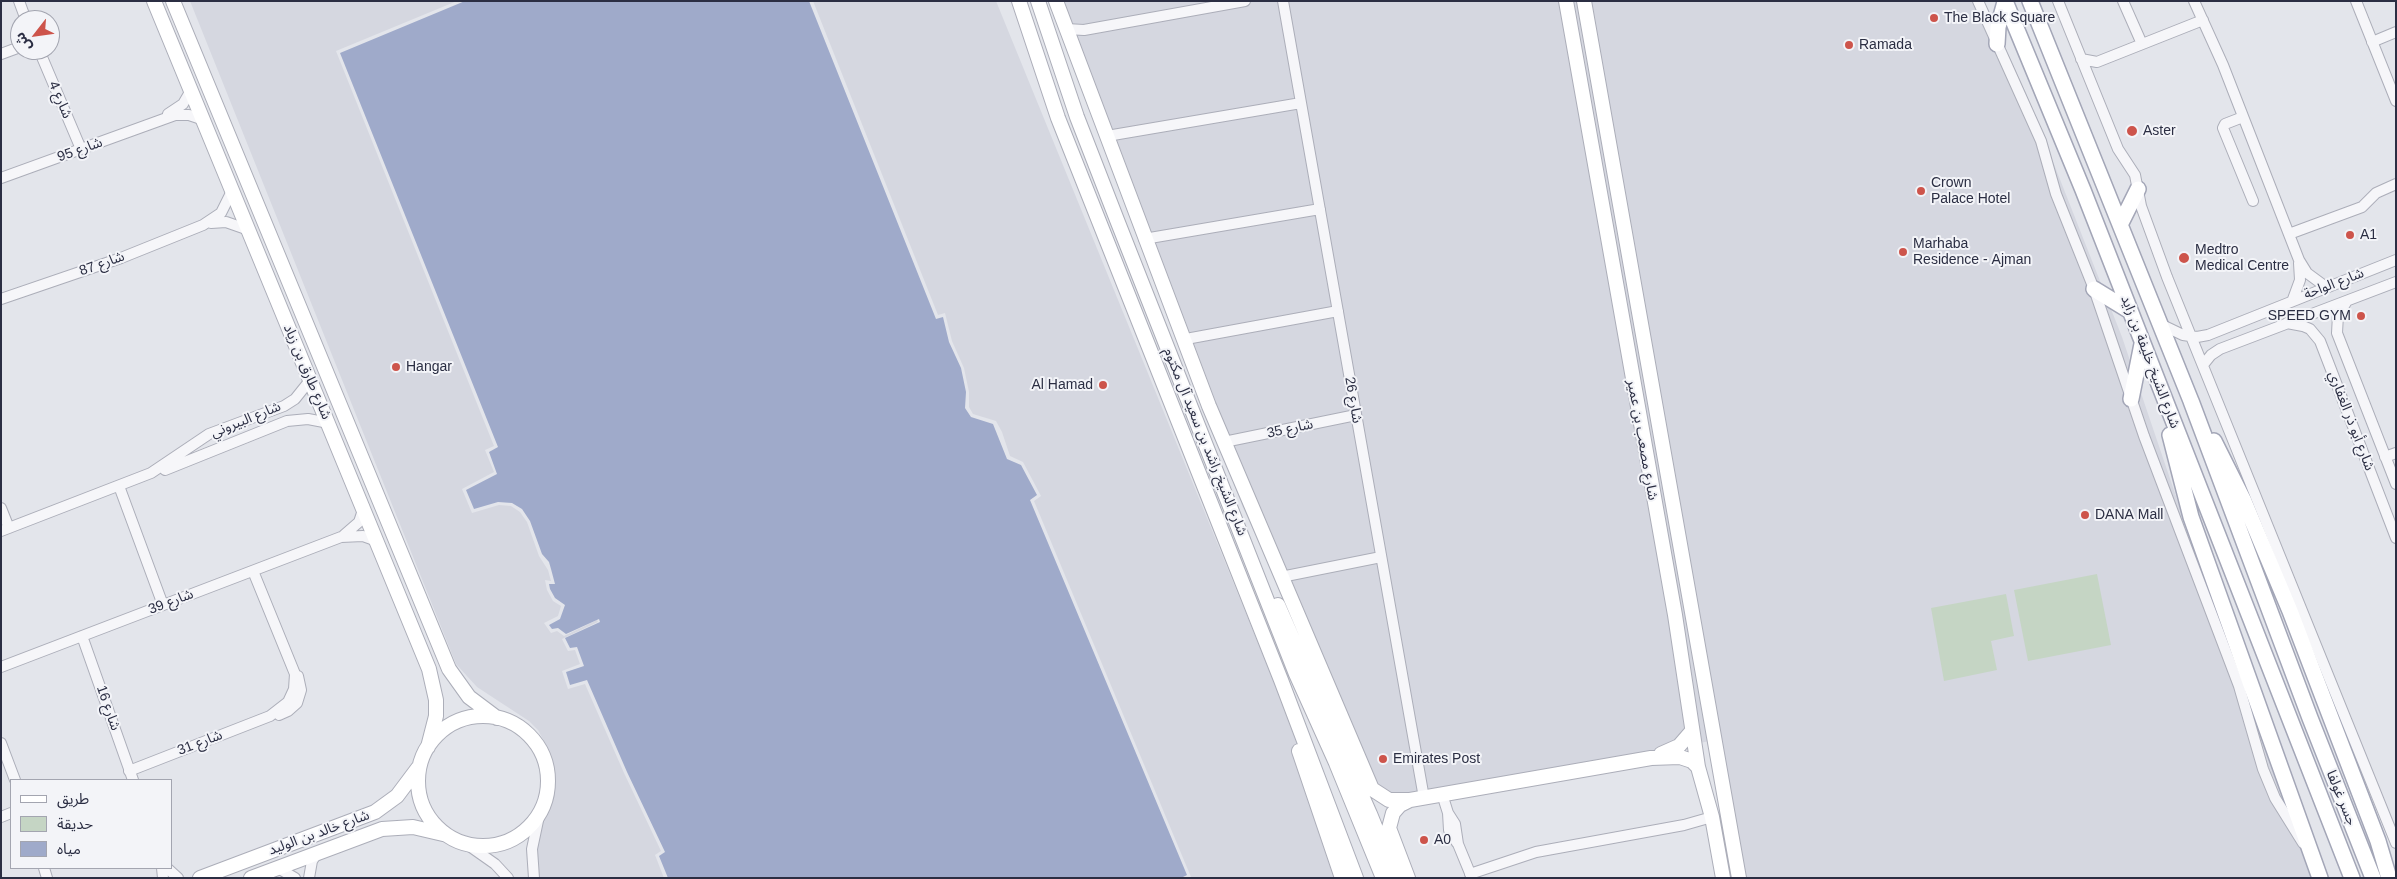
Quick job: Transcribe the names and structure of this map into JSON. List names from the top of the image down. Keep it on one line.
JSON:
{"streets":{"main road":["شارع الشيخ خليفة بن زايد","شارع طارق بن زياد","شارع مصعب بن عمير","شارع الشيخ راشد بن سعيد آل مكتوم","جسر غولفا","شارع خالد بن الوليد"],"street":["شارع 4","شارع 95","شارع 87","شارع الواحة","شارع 26","شارع البيروني","شارع أبو ذر الغفاري","شارع 35","شارع 39","شارع 16","شارع 31"]},"crossings":[["شارع 4","شارع 95"],["شارع 95","شارع طارق بن زياد"],["شارع 87","شارع طارق بن زياد"],["شارع الواحة","شارع الشيخ خليفة بن زايد"],["شارع الواحة","شارع أبو ذر الغفاري"],["شارع الشيخ خليفة بن زايد","جسر غولفا"],["شارع طارق بن زياد","شارع البيروني"],["شارع طارق بن زياد","شارع 39"],["شارع طارق بن زياد","شارع خالد بن الوليد"],["شارع 26","شارع 35"],["شارع 39","شارع 16"],["شارع 39","شارع 31"],["شارع 16","شارع 31"]],"places":["The Black Square","Ramada","Aster","Crown Palace Hotel","A1","Marhaba Residence - Ajman","Medtro Medical Centre","SPEED GYM","Hangar","Al Hamad","DANA Mall","Emirates Post","A0"],"legend":["طريق","حديقة","مياه"],"north":"bottom left"}
